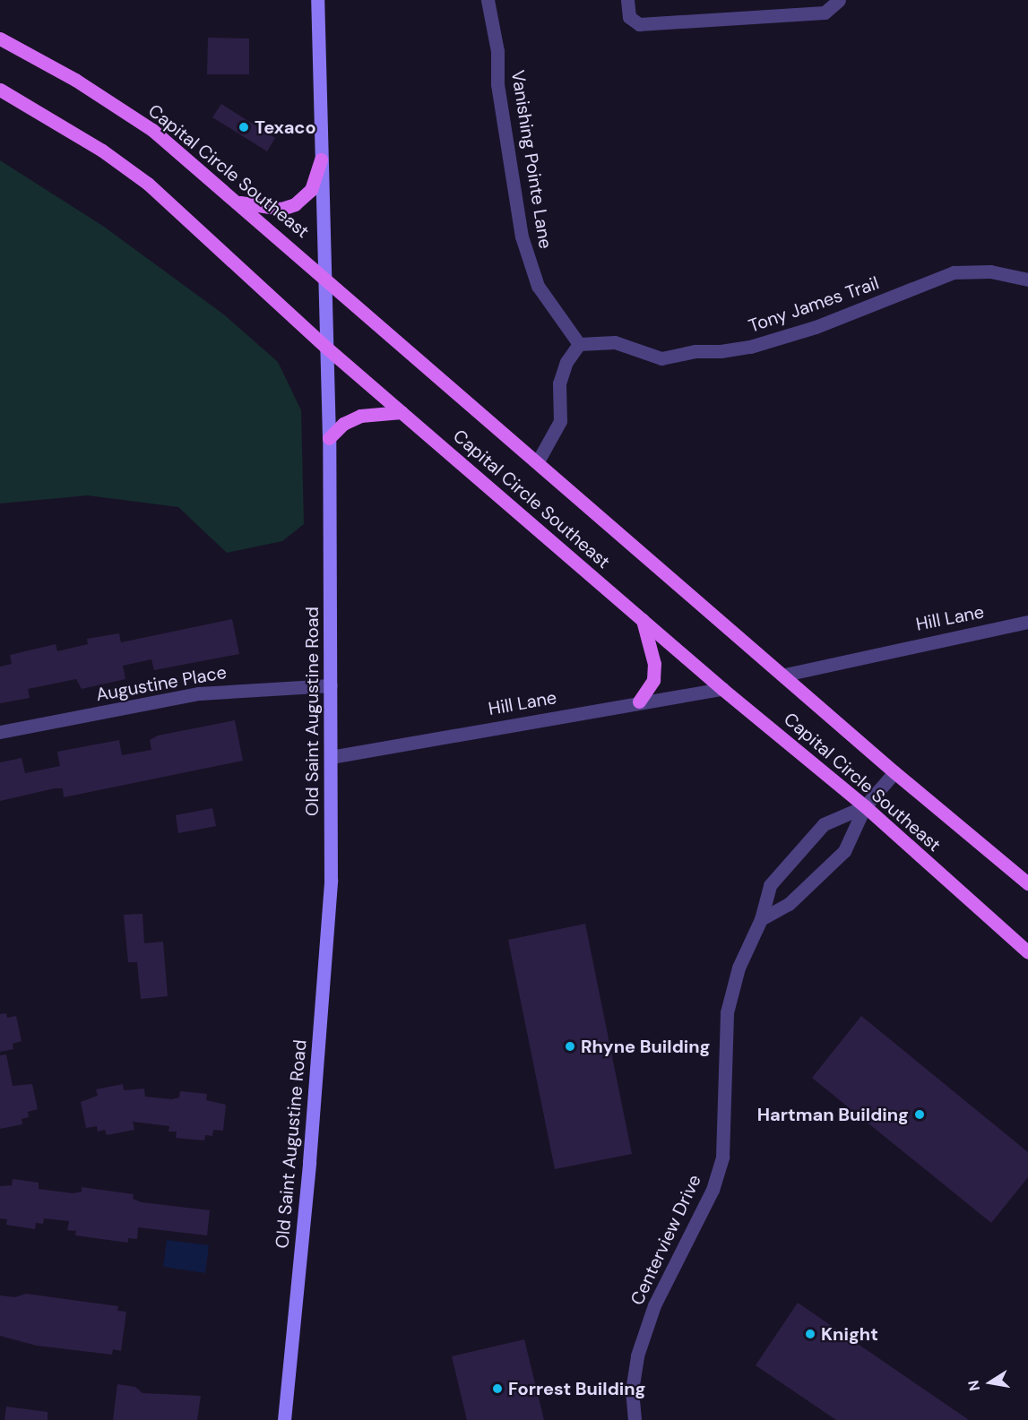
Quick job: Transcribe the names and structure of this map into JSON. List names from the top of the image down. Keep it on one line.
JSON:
{"streets":{"main road":["Capital Circle Southeast"],"street":["Vanishing Pointe Lane","Tony James Trail","Hill Lane","Augustine Place","Old Saint Augustine Road","Centerview Drive"]},"crossings":[["Vanishing Pointe Lane","Tony James Trail"],["Capital Circle Southeast","Hill Lane"],["Capital Circle Southeast","Old Saint Augustine Road"],["Capital Circle Southeast","Centerview Drive"],["Hill Lane","Old Saint Augustine Road"],["Augustine Place","Old Saint Augustine Road"]],"places":["Texaco","Rhyne Building","Hartman Building","Knight","Forrest Building"],"north":"left"}
